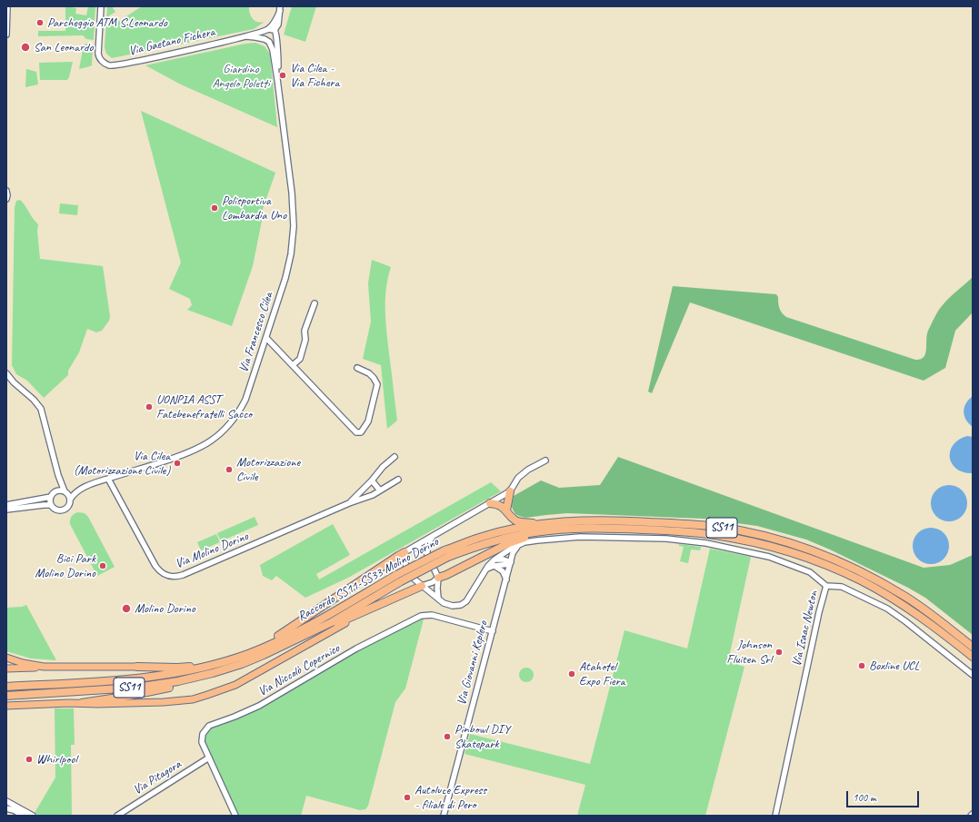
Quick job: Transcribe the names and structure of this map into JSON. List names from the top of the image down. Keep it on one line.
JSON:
{"streets":{"highway":["SS11","Raccordo SS11-SS33 Molino Dorino"],"street":["Via Gaetano Fichera","Via Francesco Cilea","Via Molino Dorino","Via Isaac Newton","Via Giovanni Keplero","Via Niccolò Copernico","Via Pitagora"]},"crossings":[["Via Gaetano Fichera","Via Francesco Cilea"],["Via Francesco Cilea","Via Molino Dorino"],["SS11","Raccordo SS11-SS33 Molino Dorino"],["Via Isaac Newton","Via Giovanni Keplero"],["Via Giovanni Keplero","Via Niccolò Copernico"],["Via Niccolò Copernico","Via Pitagora"]],"parks":["Giardino Angelo Poletti"],"places":["Parcheggio ATM S.Leonardo","San Leonardo","Via Cilea - Via Fichera","Polisportiva Lombardia Uno","UONPIA ASST Fatebenefratelli Sacco","Via Cilea (Motorizzazione Civile)","Motorizzazione Civile","Bici Park Molino Dorino","Molino Dorino","Johnson Fluiten Srl","Boxline UCL","Atahotel Expo Fiera","Pinbowl DIY Skatepark","Whirlpool","Autoluce Express - filiale di Pero"],"scale_bar":"100 m"}
